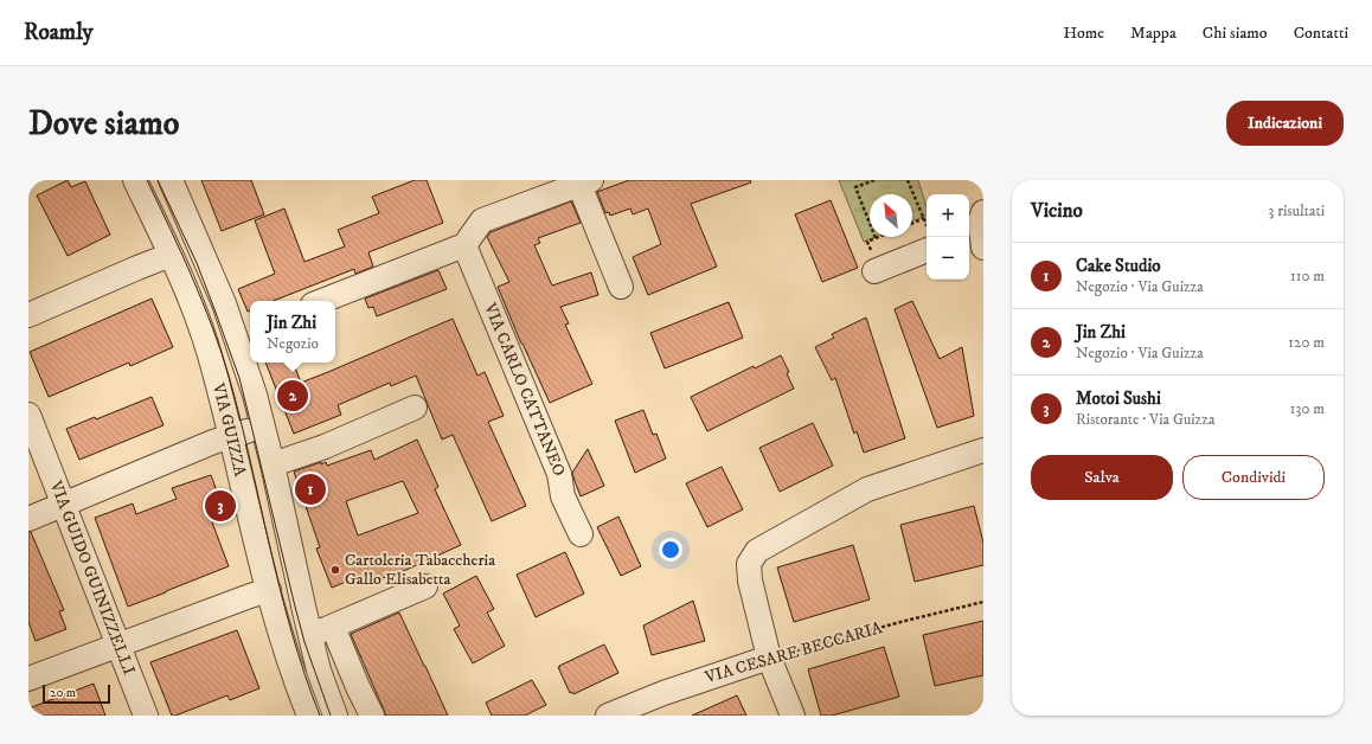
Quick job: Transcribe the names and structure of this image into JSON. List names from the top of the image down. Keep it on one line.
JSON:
{"streets":{"street":["VIA CARLO CATTANEO","VIA GUIZZA","VIA GUIDO GUINIZZELLI","VIA CESARE BECCARIA"]},"places":["Cartoleria Tabaccheria Gallo Elisabetta"],"scale_bar":"20 m","north":"top left","page":{"header":"Roamly","nav":["Home","Mappa","Chi siamo","Contatti"],"buttons":["Indicazioni",["Salva","Condividi"]],"title":"Dove siamo","heading":["Vicino","3 risultati"],"map_buttons":["+","−"],"list":[{"mark":"1","name":"Cake Studio","note":"Negozio · Via Guizza","value":"110 m"},{"mark":"2","name":"Jin Zhi","note":"Negozio · Via Guizza","value":"120 m"},{"mark":"3","name":"Motoi Sushi","note":"Ristorante · Via Guizza","value":"130 m"}],"popup":["Jin Zhi","Negozio"],"pins":["2","1","3"],"scale":"20 m"}}
